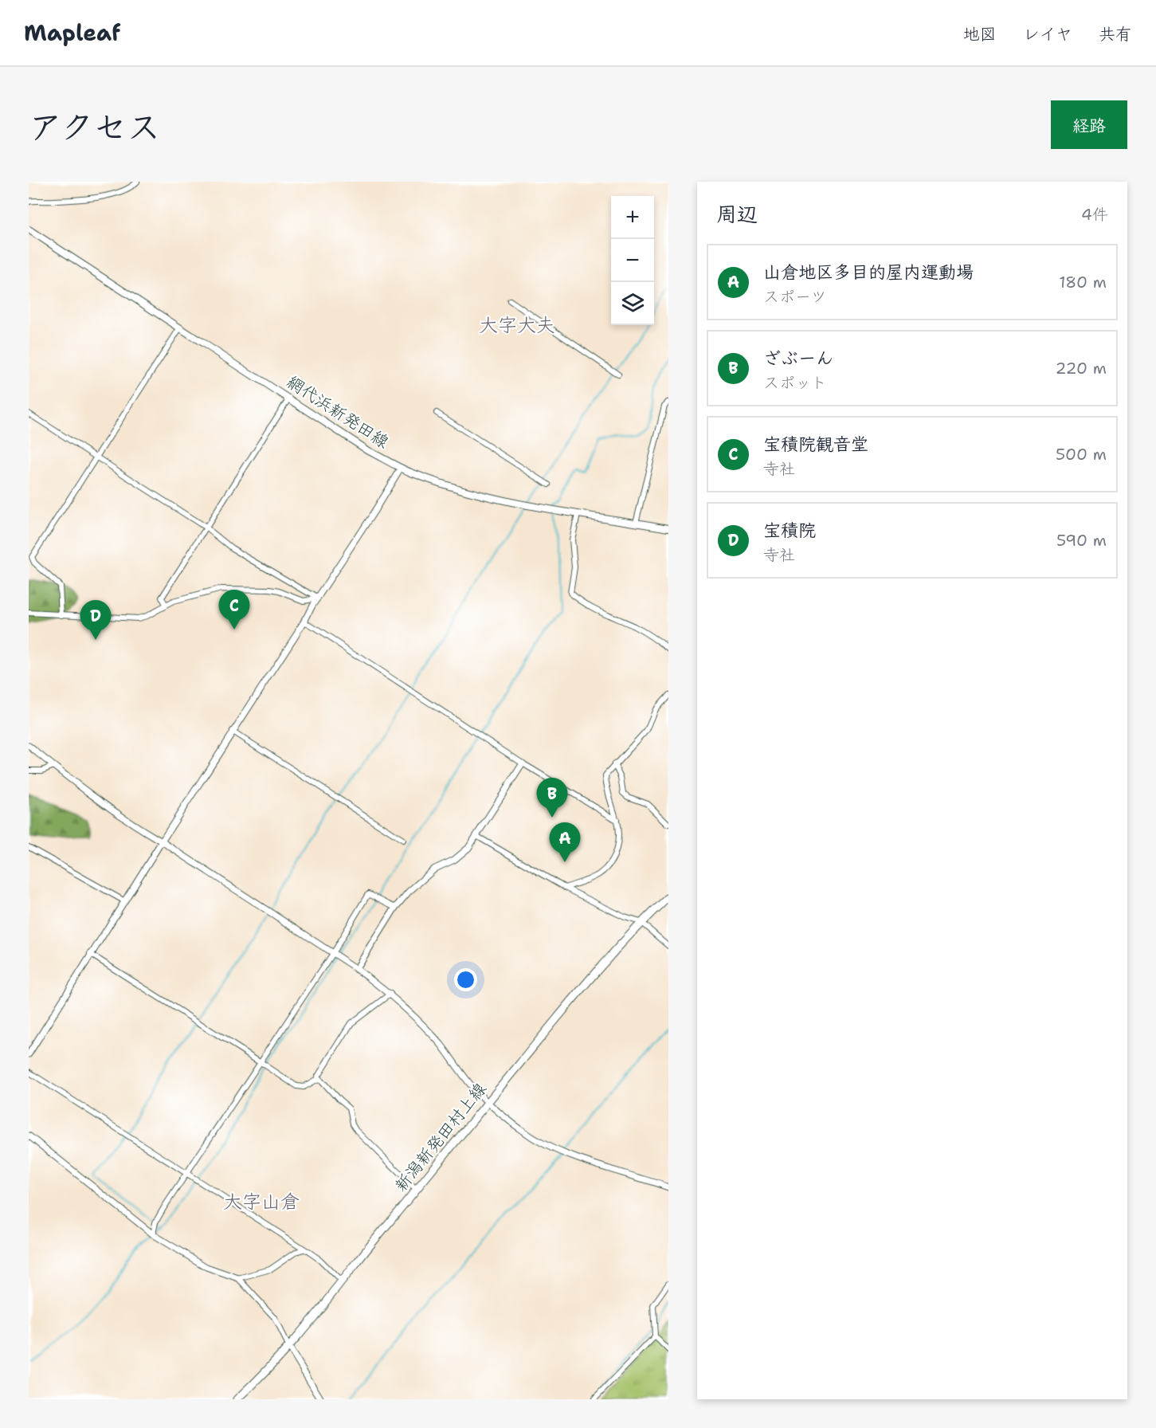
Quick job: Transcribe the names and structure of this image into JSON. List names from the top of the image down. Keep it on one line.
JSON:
{"streets":{"main road":["網代浜新発田線","新潟新発田村上線"]},"districts":["大字大夫","大字山倉"],"page":{"header":"Mapleaf","nav":["地図","レイヤ","共有"],"title":"アクセス","buttons":"経路","heading":["周辺","4件"],"map_buttons":["+","−"],"list":[{"mark":"A","name":"山倉地区多目的屋内運動場","note":"スポーツ","value":"180 m"},{"mark":"B","name":"ざぶーん","note":"スポット","value":"220 m"},{"mark":"C","name":"宝積院観音堂","note":"寺社","value":"500 m"},{"mark":"D","name":"宝積院","note":"寺社","value":"590 m"}],"pins":["C","D","B","A"]}}
